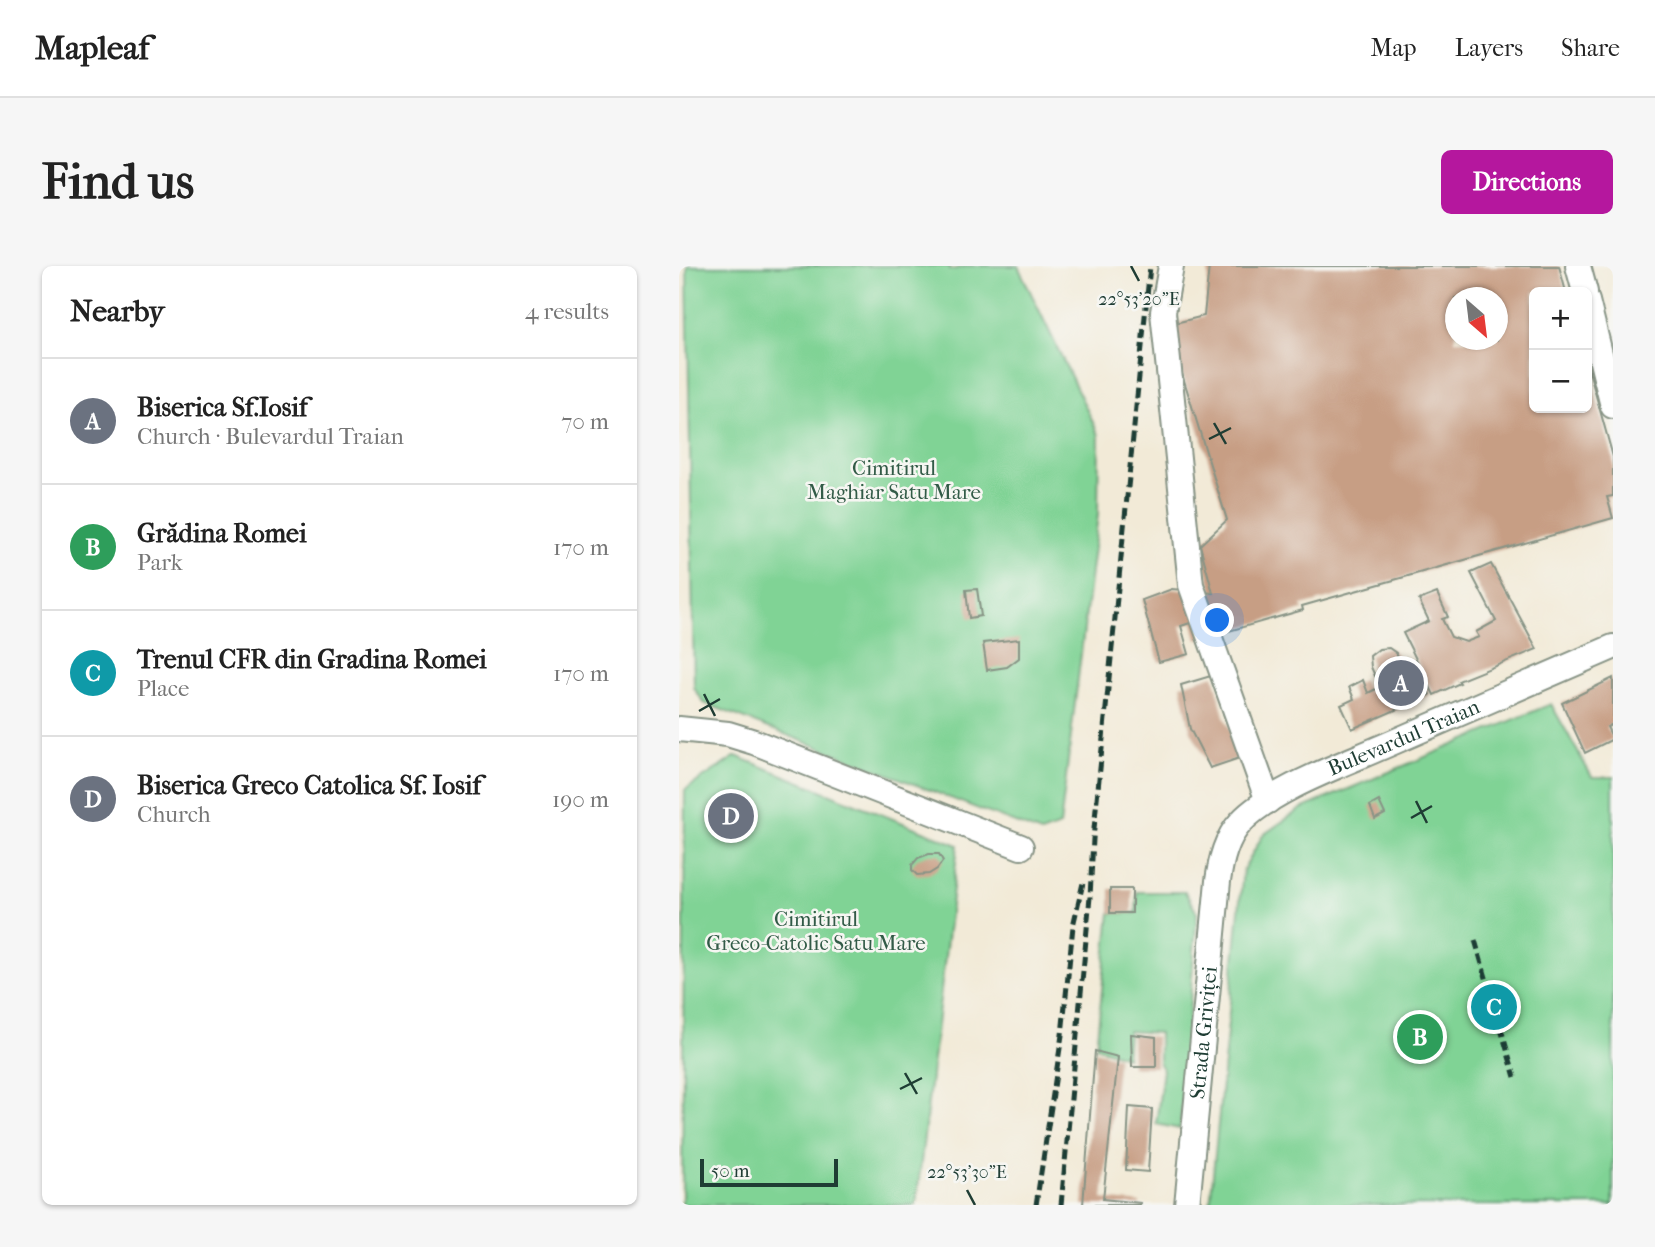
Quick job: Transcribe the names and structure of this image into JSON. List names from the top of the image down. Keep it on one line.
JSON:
{"streets":{"street":["Bulevardul Traian","Strada Griviței"]},"crossings":[["Bulevardul Traian","Strada Griviței"]],"parks":["Cimitirul Maghiar Satu Mare","Cimitirul Greco-Catolic Satu Mare"],"scale_bar":"50 m","north":"bottom right","page":{"header":"Mapleaf","nav":["Map","Layers","Share"],"buttons":"Directions","title":"Find us","heading":["Nearby","4 results"],"map_buttons":["+","−"],"list":[{"mark":"A","name":"Biserica Sf.Iosif","note":"Church · Bulevardul Traian","value":"70 m"},{"mark":"B","name":"Grădina Romei","note":"Park","value":"170 m"},{"mark":"C","name":"Trenul CFR din Gradina Romei","note":"Place","value":"170 m"},{"mark":"D","name":"Biserica Greco Catolica Sf. Iosif","note":"Church","value":"190 m"}],"pins":["A","D","C","B"],"scale":"50 m"},"coordinates":["22°53'20\"E","22°53'30\"E"]}
